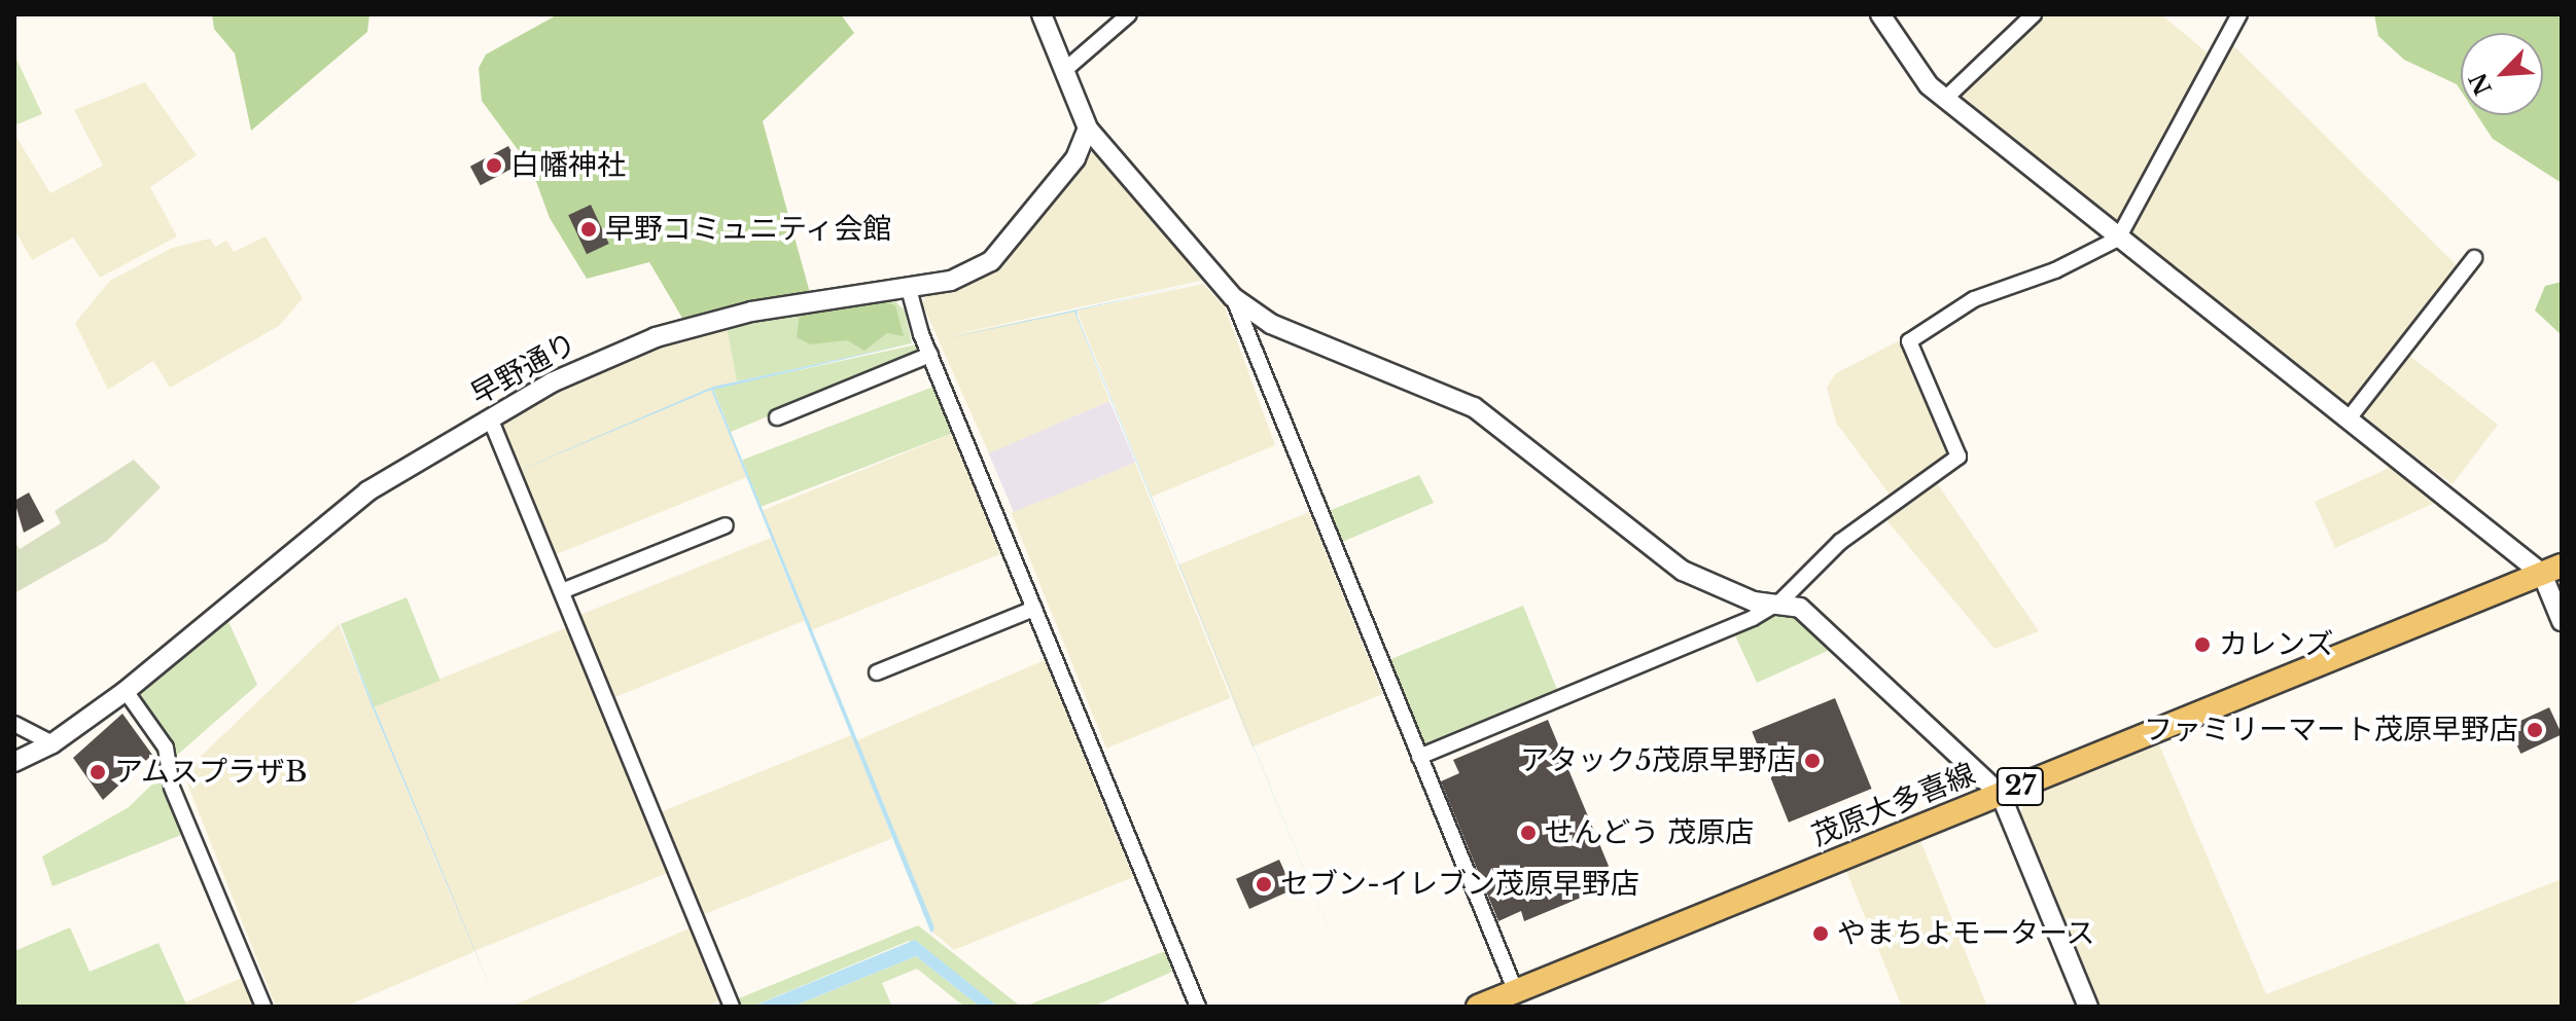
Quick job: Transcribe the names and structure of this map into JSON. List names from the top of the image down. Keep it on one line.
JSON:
{"streets":{"main road":["27","茂原大多喜線"],"street":["早野通り"]},"places":["白幡神社","早野コミュニティ会館","カレンズ","ファミリーマート茂原早野店","アタック5茂原早野店","アムスプラザB","せんどう 茂原店","セブン-イレブン茂原早野店","やまちよモータース"],"north":"bottom left"}
